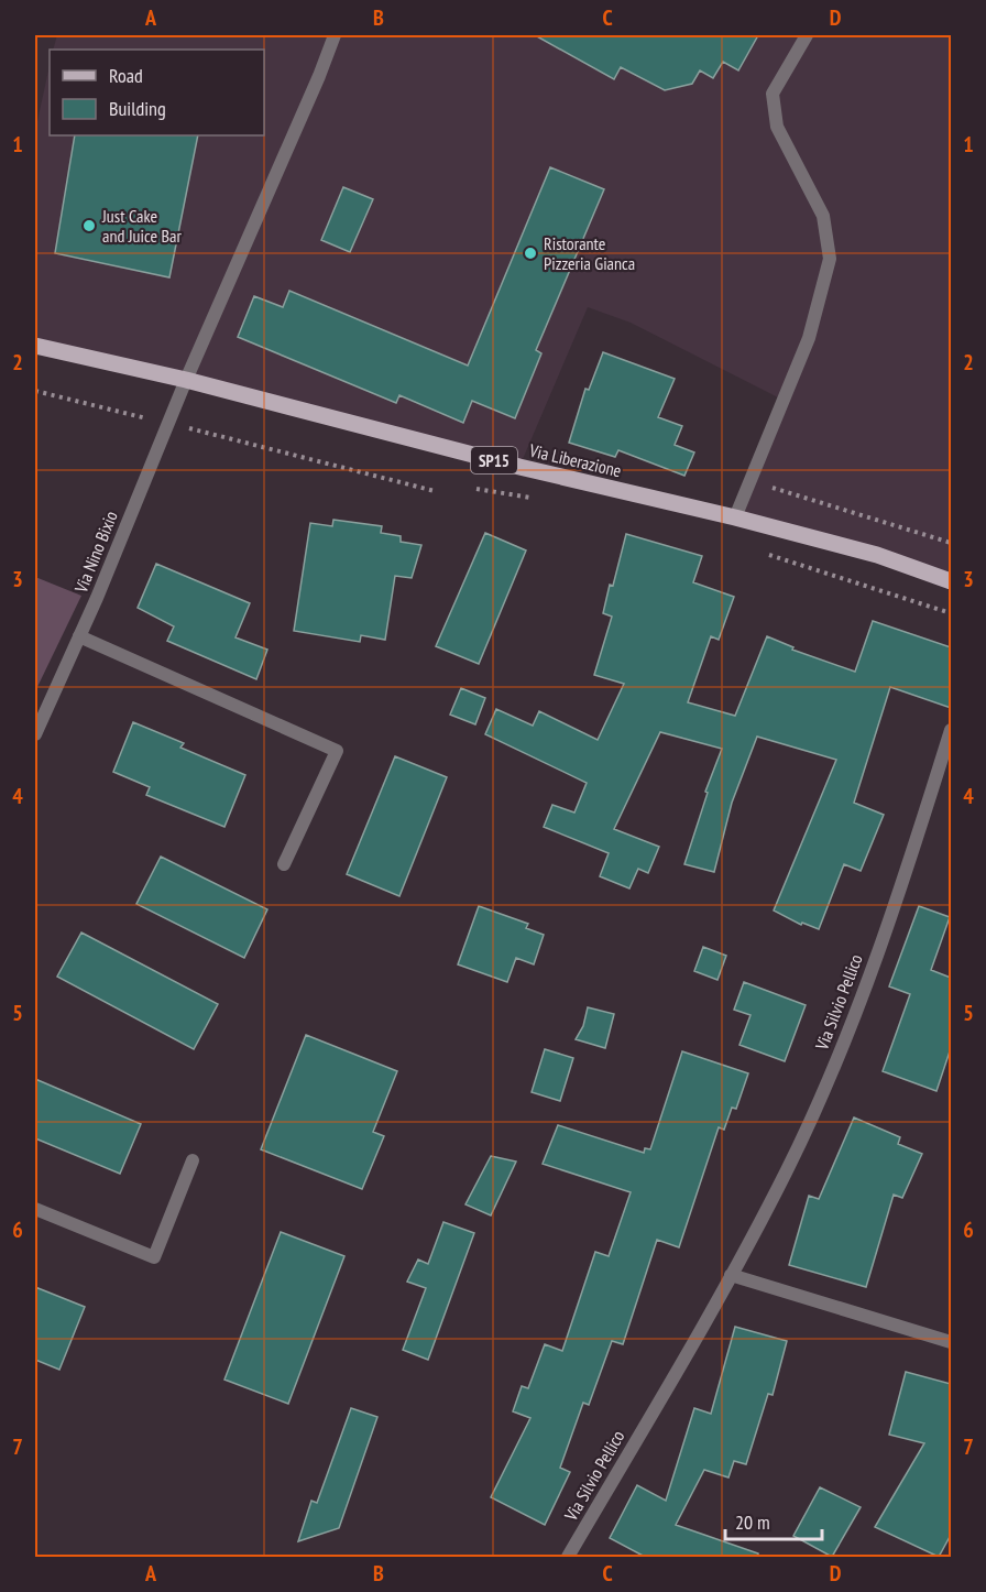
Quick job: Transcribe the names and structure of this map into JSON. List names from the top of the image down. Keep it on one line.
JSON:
{"streets":{"main road":["SP15","Via Liberazione"],"street":["Via Nino Bixio","Via Silvio Pellico"]},"crossings":[["Via Liberazione","Via Nino Bixio"]],"places":["Just Cake and Juice Bar","Ristorante Pizzeria Gianca"],"legend":["Road","Building"],"scale_bar":"20 m","grid":{"columns":["A","B","C","D"],"rows":["1","2","3","4","5","6","7"]}}
